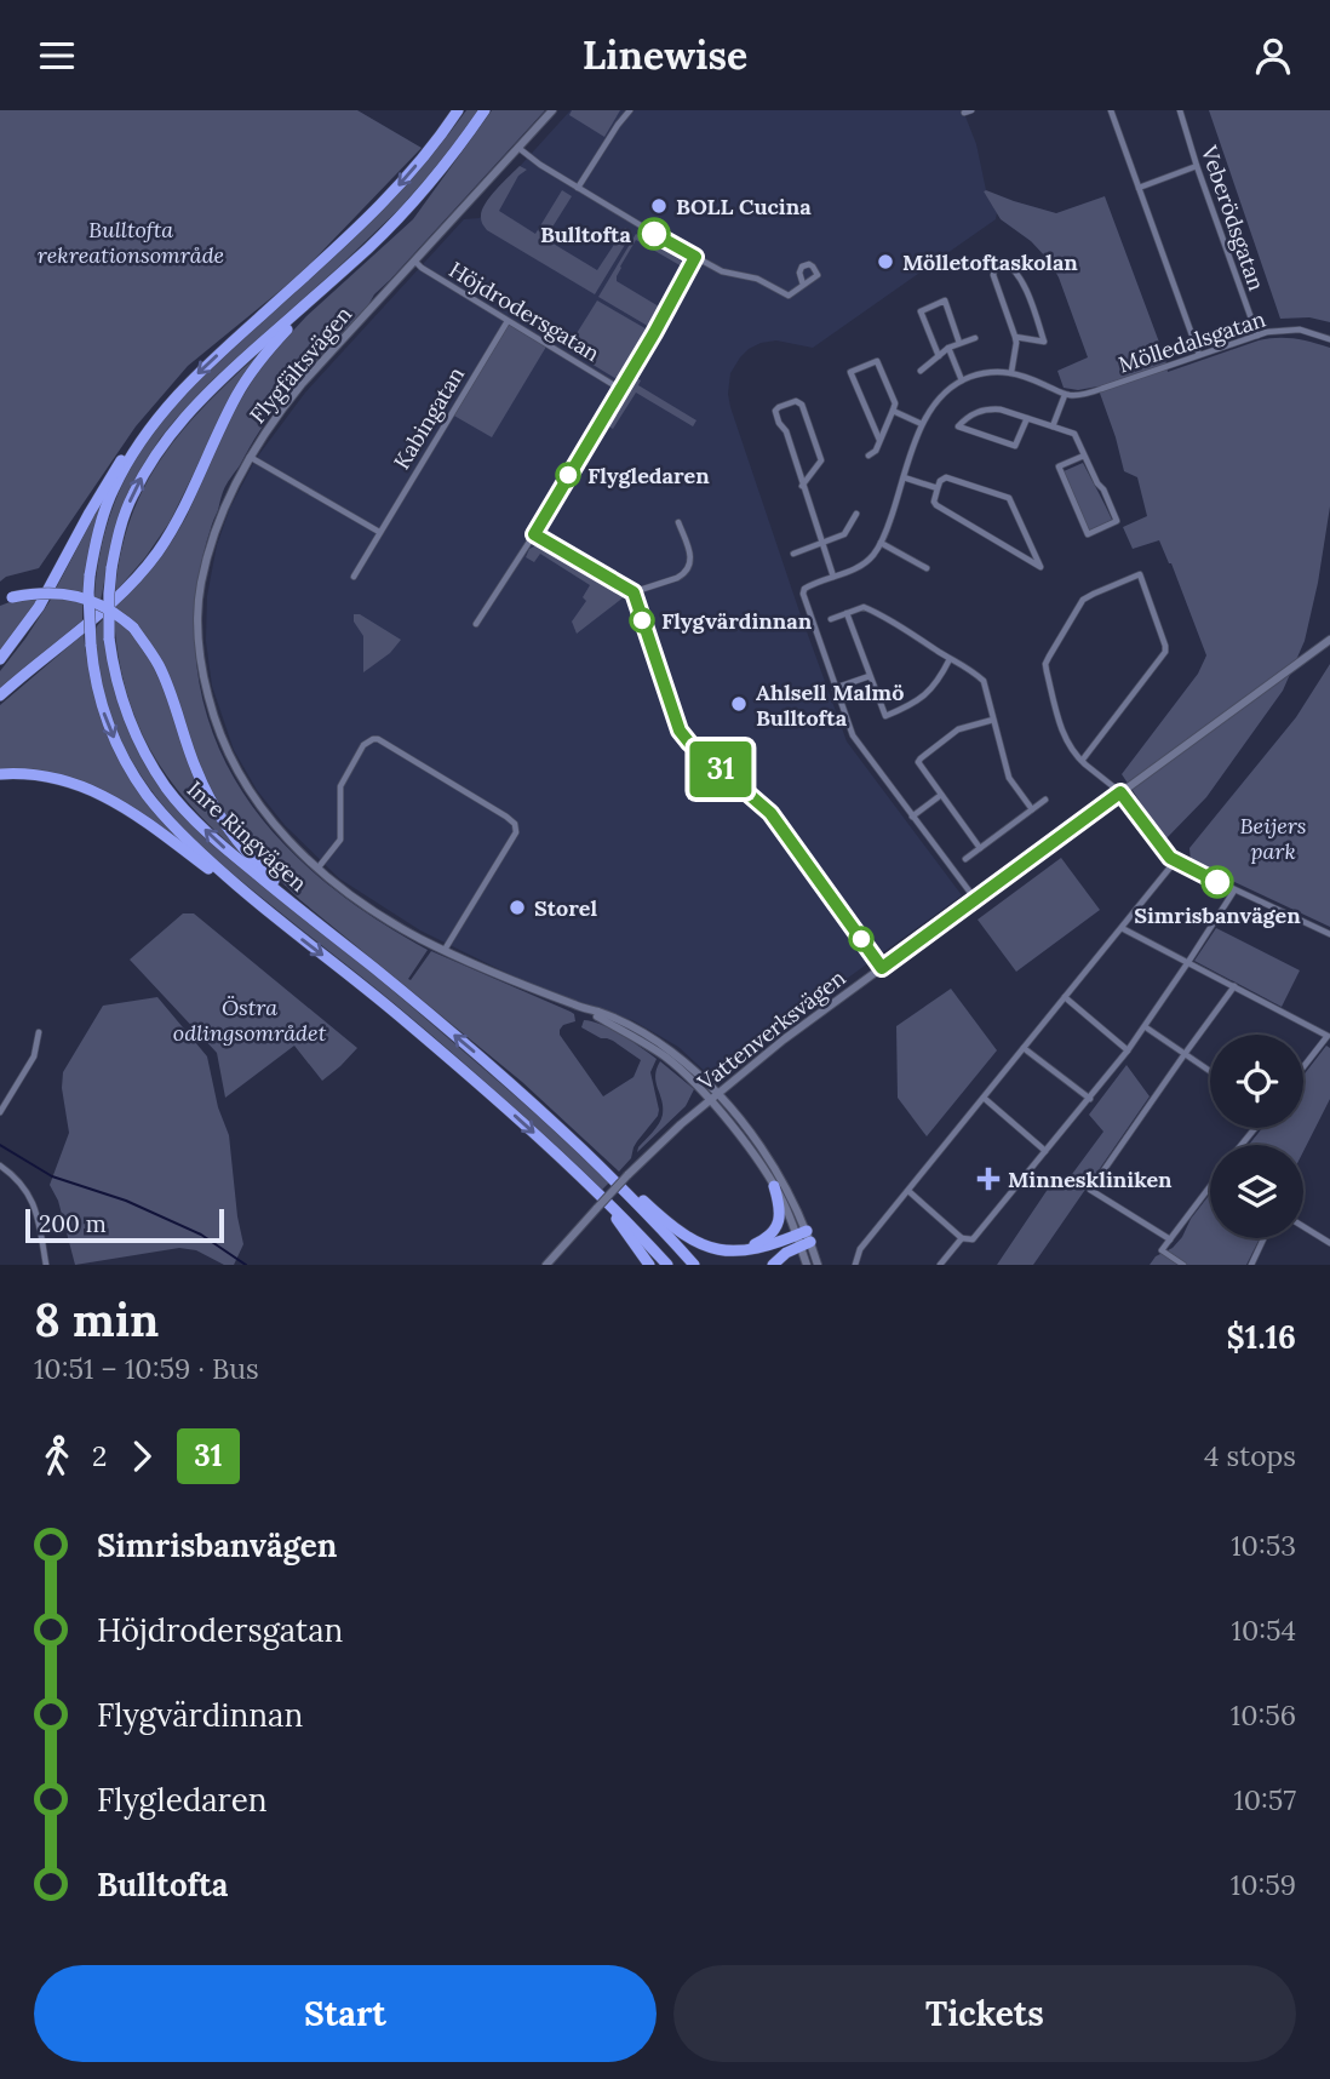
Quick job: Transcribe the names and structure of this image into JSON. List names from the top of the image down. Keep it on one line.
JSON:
{"streets":{"highway":["Inre Ringvägen"],"street":["Veberödsgatan","Höjdrodersgatan","Mölledalsgatan","Flygfältsvägen","Kabingatan","Vattenverksvägen"]},"crossings":[["Veberödsgatan","Mölledalsgatan"],["Höjdrodersgatan","Flygfältsvägen"],["Höjdrodersgatan","Kabingatan"],["Flygfältsvägen","Vattenverksvägen"]],"parks":["Bulltofta rekreationsområde","Beijers park","Östra odlingsområdet"],"places":{"other":["BOLL Cucina","Bulltofta","Mölletoftaskolan","Flygledaren","Flygvärdinnan","Ahlsell Malmö Bulltofta","Simrisbanvägen","Storel"],"health":["Minneskliniken"]},"lines":["bus line 31"],"scale_bar":"200 m","page":{"header":"Linewise","on_map":"31","scale":"200 m","heading":["8 min","10:51 – 10:59 · Bus","$1.16"],"legs":["2","31","4 stops"],"list":[{"name":"Simrisbanvägen","value":"10:53"},{"name":"Höjdrodersgatan","value":"10:54"},{"name":"Flygvärdinnan","value":"10:56"},{"name":"Flygledaren","value":"10:57"},{"name":"Bulltofta","value":"10:59"}],"buttons":["Start","Tickets"]}}
